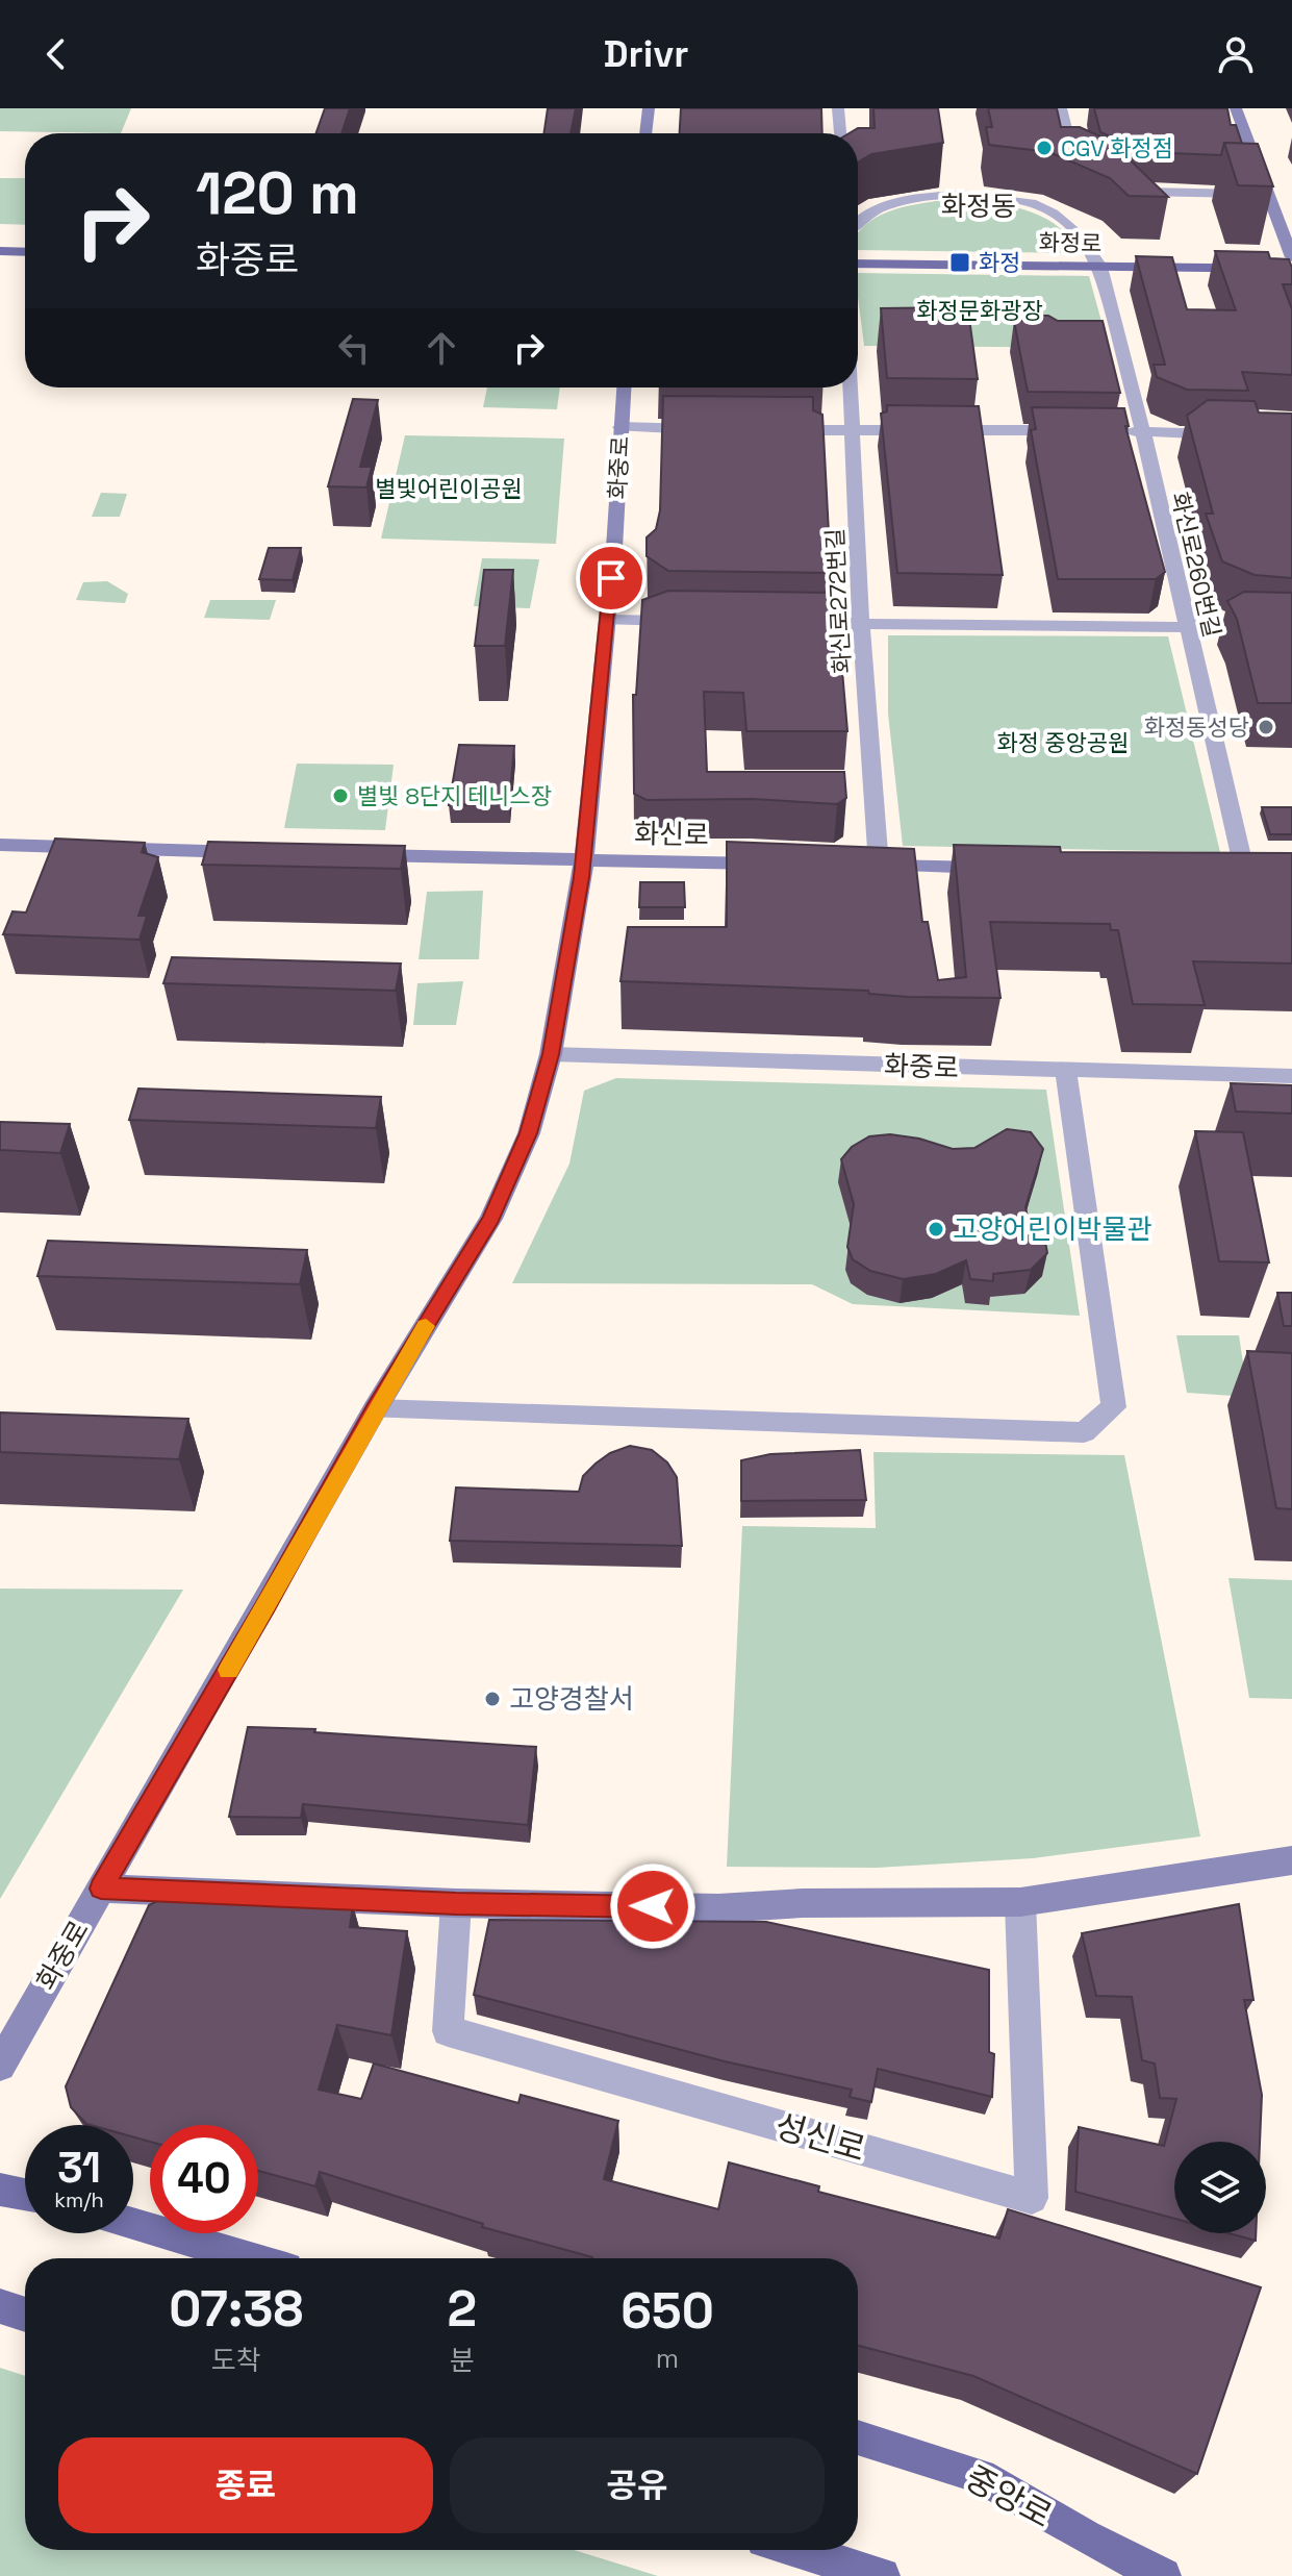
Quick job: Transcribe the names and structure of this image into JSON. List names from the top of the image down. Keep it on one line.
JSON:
{"streets":{"main road":["화정로","화중로","화신로","중앙로"],"street":["화신로260번길","화신로272번길","성신로"]},"crossings":[["화정로","화신로260번길"],["화중로","화신로"]],"districts":["화정동"],"parks":["화정문화광장","별빛어린이공원","화정 중앙공원"],"places":{"other":["CGV 화정점","화정동성당","별빛 8단지 테니스장","고양어린이박물관","고양경찰서"],"transit":["화정"]},"page":{"header":"Drivr","turn":["120 m","화중로"],"speed":"31 km/h","limit":"40","eta":["07:38","도착","2","분","650","m"],"buttons":["종료","공유"]}}
